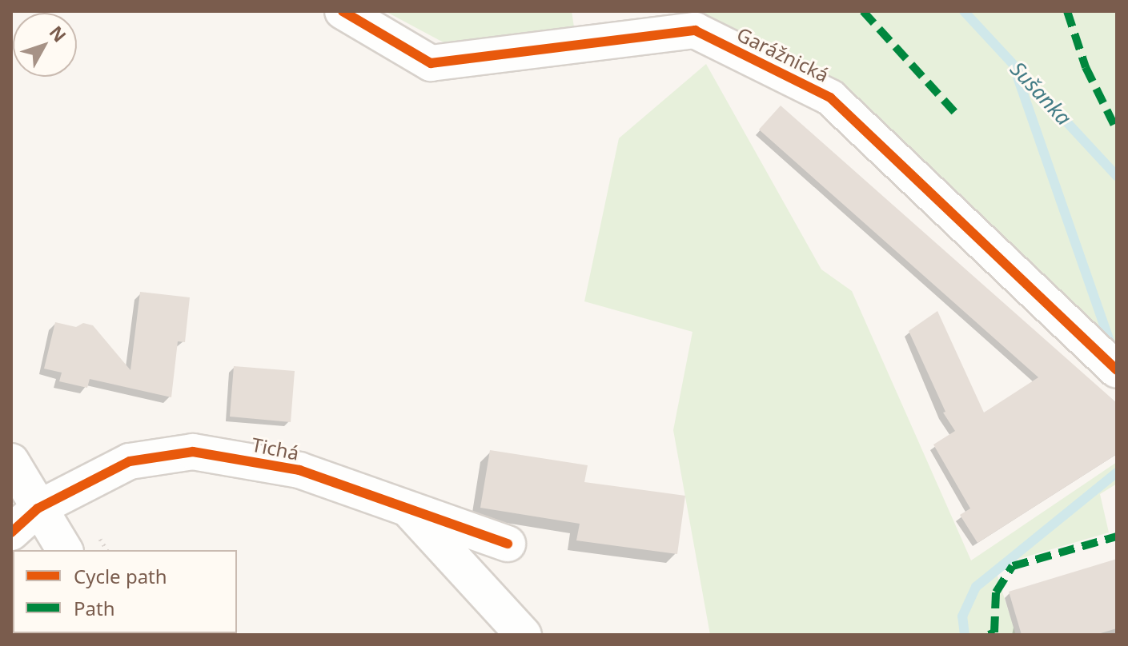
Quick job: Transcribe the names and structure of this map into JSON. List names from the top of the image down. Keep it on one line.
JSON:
{"streets":{"street":["Garážnická","Tichá"]},"water":["Sušanka"],"legend":["Cycle path","Path"],"north":"top right"}
